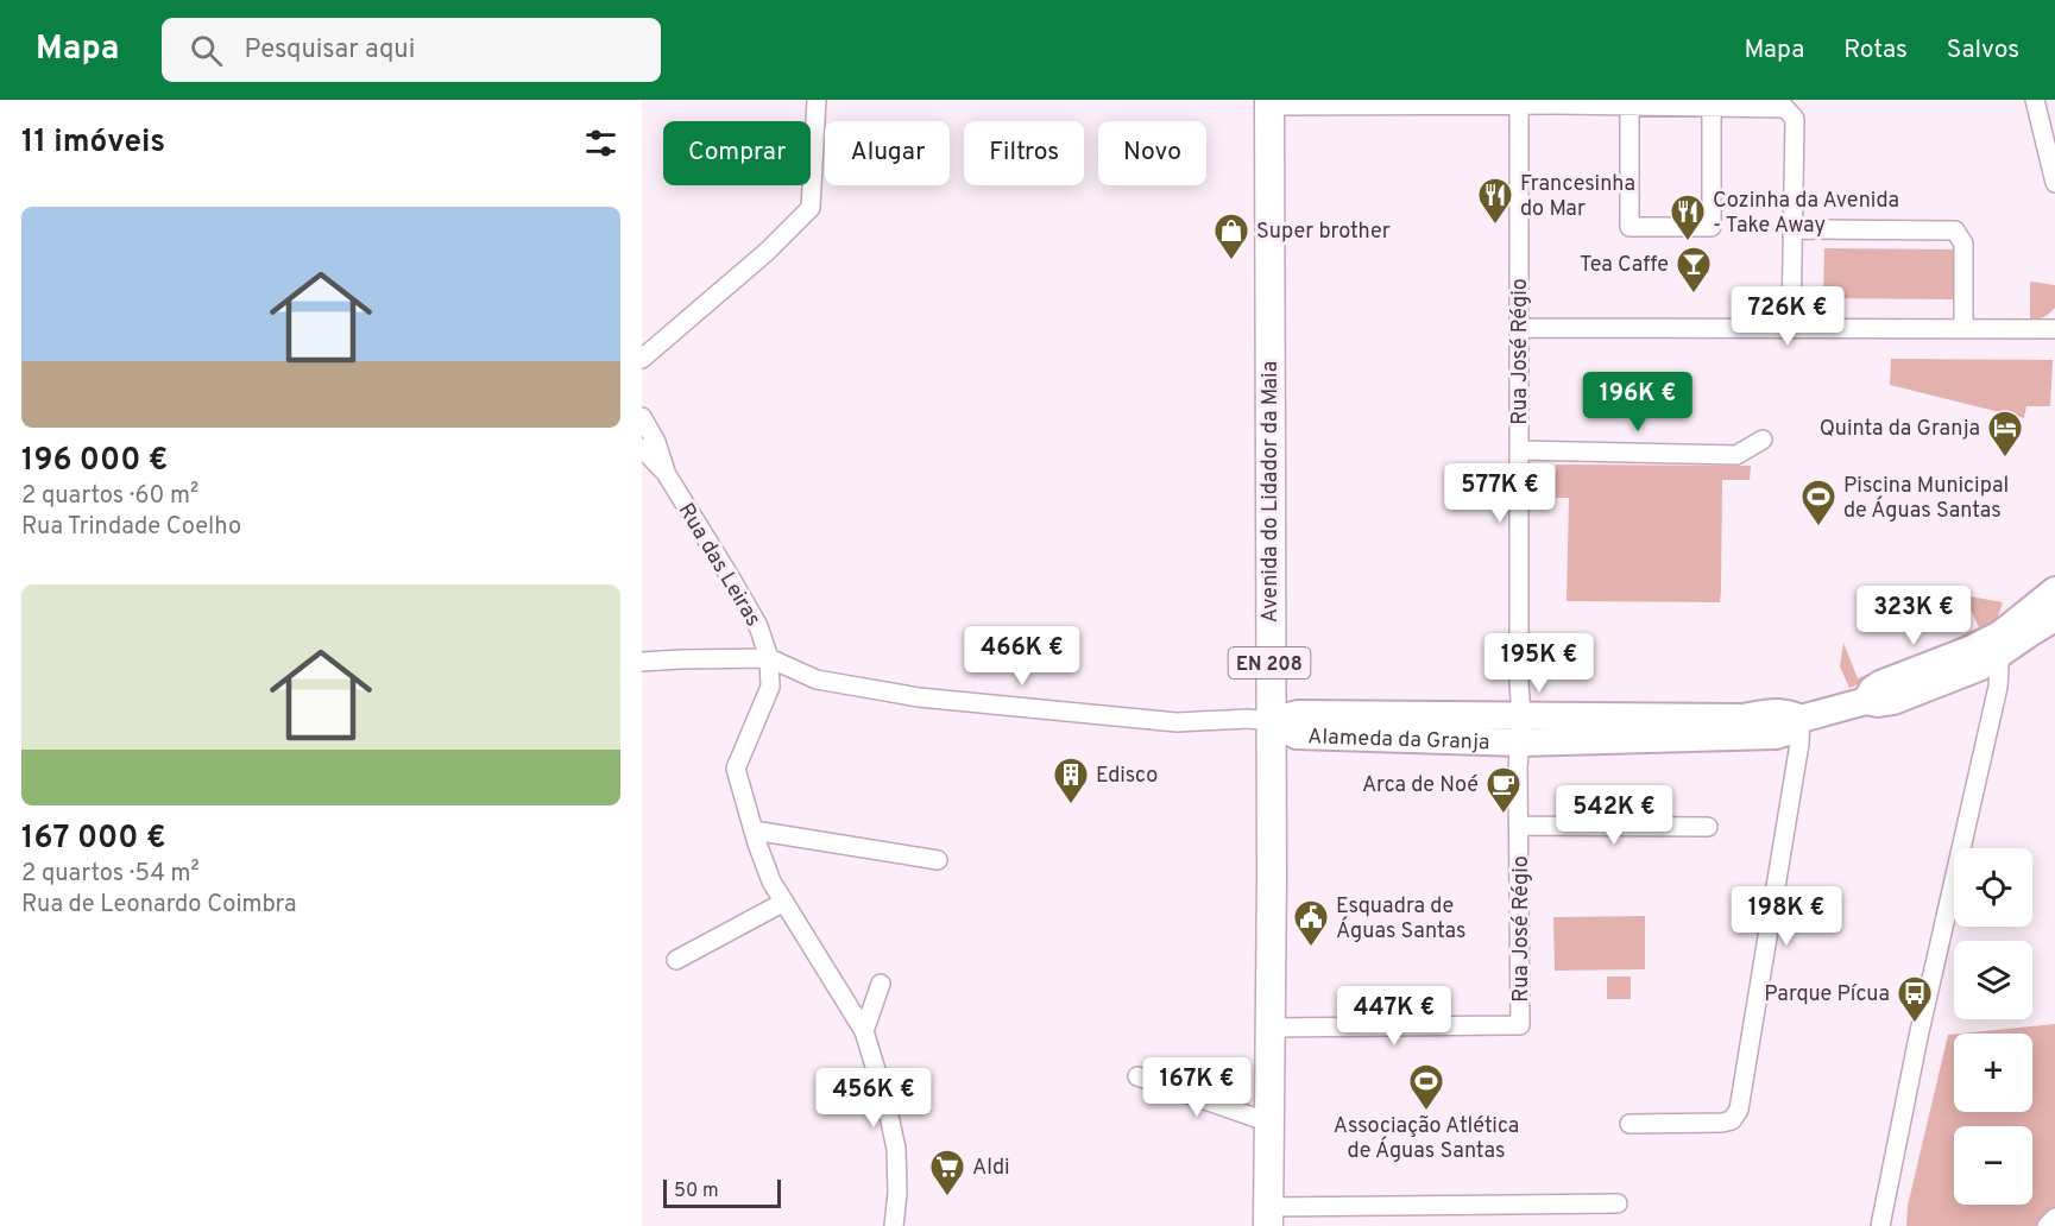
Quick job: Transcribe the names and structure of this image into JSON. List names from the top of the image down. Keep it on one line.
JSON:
{"streets":{"main road":["Avenida do Lidador da Maia","EN 208"],"street":["Rua José Régio","Rua das Leiras","Alameda da Granja"]},"crossings":[["Rua José Régio","Avenida do Lidador da Maia"],["Rua José Régio","Alameda da Granja"],["Avenida do Lidador da Maia","Alameda da Granja"]],"places":{"restaurant":["Francesinha do Mar","Cozinha da Avenida - Take Away"],"shop":["Super brother"],"bar":["Tea Caffe"],"hotel":["Quinta da Granja"],"sports":["Piscina Municipal de Águas Santas","Associação Atlética de Águas Santas"],"building":["Edisco"],"cafe":["Arca de Noé"],"public building":["Esquadra de Águas Santas"],"bus stop":["Parque Pícua"],"supermarket":["Aldi"]},"scale_bar":"50 m","page":{"header":"Mapa","search":"Pesquisar aqui","nav":["Mapa","Rotas","Salvos"],"heading":"11 imóveis","chip":["Comprar","Alugar","Filtros","Novo"],"list":[{"name":"196 000 €","note":"2 quartos · 60 m² · Rua Trindade Coelho"},{"name":"167 000 €","note":"2 quartos · 54 m² · Rua de Leonardo Coimbra"}],"price":["726K €","196K €","577K €","323K €","466K €","195K €","542K €","198K €","447K €","167K €","456K €"],"map_buttons":["+","−"],"scale":"50 m"}}
